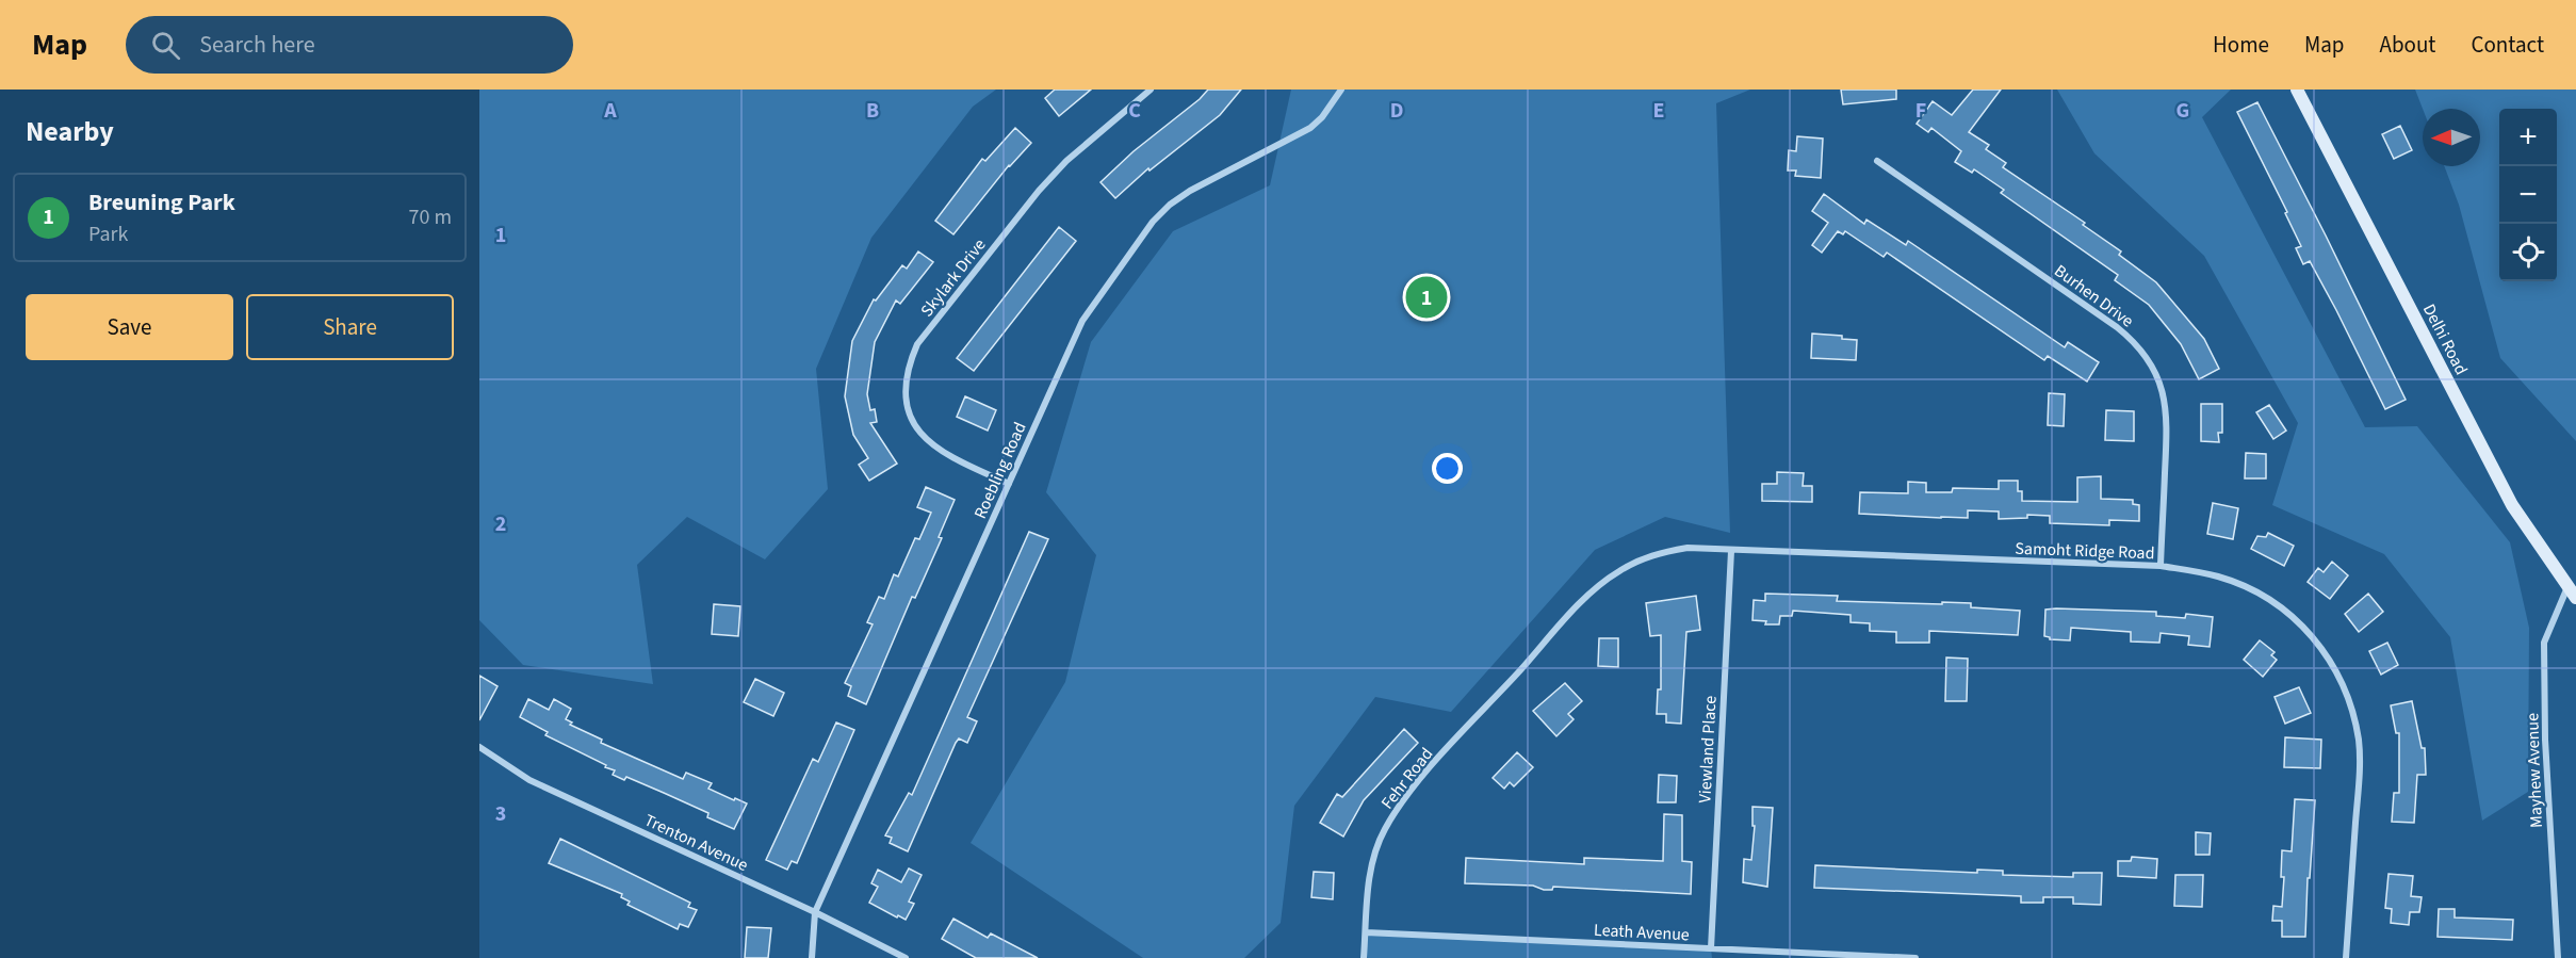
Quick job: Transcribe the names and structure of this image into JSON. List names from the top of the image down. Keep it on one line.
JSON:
{"streets":{"street":["Skylark Drive","Burhen Drive","Delhi Road","Roebling Road","Samoht Ridge Road","Viewland Place","Mayhew Avenue","Fehr Road","Trenton Avenue","Leath Avenue"]},"crossings":[["Skylark Drive","Roebling Road"],["Burhen Drive","Samoht Ridge Road"],["Delhi Road","Mayhew Avenue"],["Roebling Road","Trenton Avenue"],["Samoht Ridge Road","Viewland Place"],["Samoht Ridge Road","Fehr Road"],["Viewland Place","Leath Avenue"],["Fehr Road","Leath Avenue"]],"north":"left","page":{"header":"Map","search":"Search here","nav":["Home","Map","About","Contact"],"heading":"Nearby","map_buttons":["+","−"],"list":[{"mark":"1","name":"Breuning Park","note":"Park","value":"70 m"}],"pins":"1","buttons":["Save","Share"]},"grid":{"columns":["A","B","C","D","E","F","G"],"rows":["1","2","3"]}}
